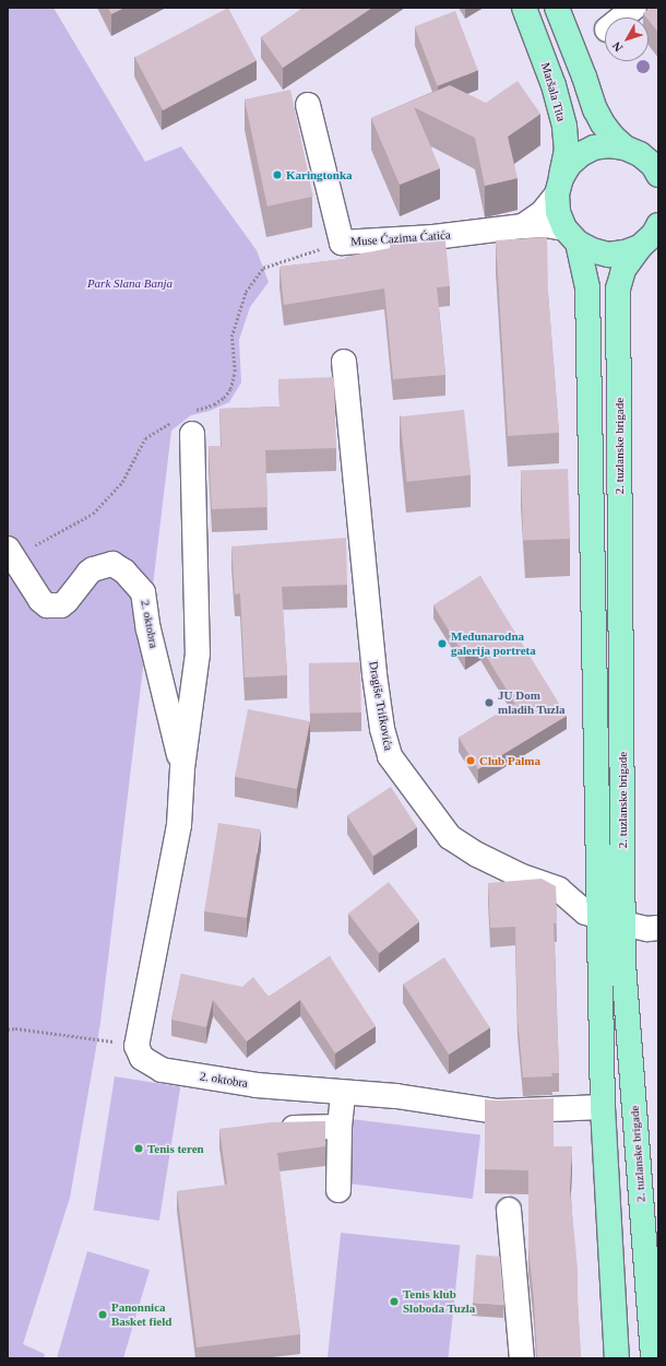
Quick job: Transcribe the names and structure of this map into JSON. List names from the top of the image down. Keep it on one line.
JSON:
{"streets":{"main road":["Maršala Tita","2. tuzlanske brigade"],"street":["Muse Ćazima Ćatića","2. oktobra","Dragiše Trifkovića"]},"crossings":[["Maršala Tita","Muse Ćazima Ćatića"],["2. tuzlanske brigade","Dragiše Trifkovića"]],"parks":["Park Slana Banja"],"places":["Karingtonka","Međunarodna galerija portreta","JU Dom mladih Tuzla","Club Palma","Tenis teren","Tenis klub Sloboda Tuzla","Panonnica Basket field"],"north":"bottom left"}
